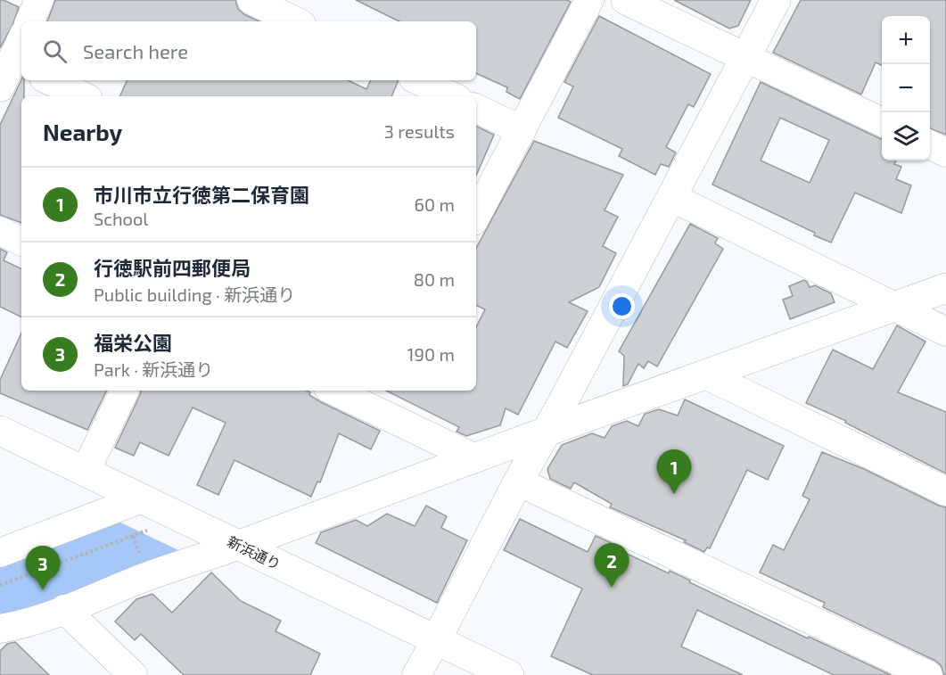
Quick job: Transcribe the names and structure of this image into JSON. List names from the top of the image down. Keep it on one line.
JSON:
{"streets":{"street":["新浜通り"]},"page":{"map_buttons":["+","−"],"search":"Search here","heading":["Nearby","3 results"],"list":[{"mark":"1","name":"市川市立行徳第二保育園","note":"School","value":"60 m"},{"mark":"2","name":"行徳駅前四郵便局","note":"Public building · 新浜通り","value":"80 m"},{"mark":"3","name":"福栄公園","note":"Park · 新浜通り","value":"190 m"}],"pins":["1","2","3"]}}
